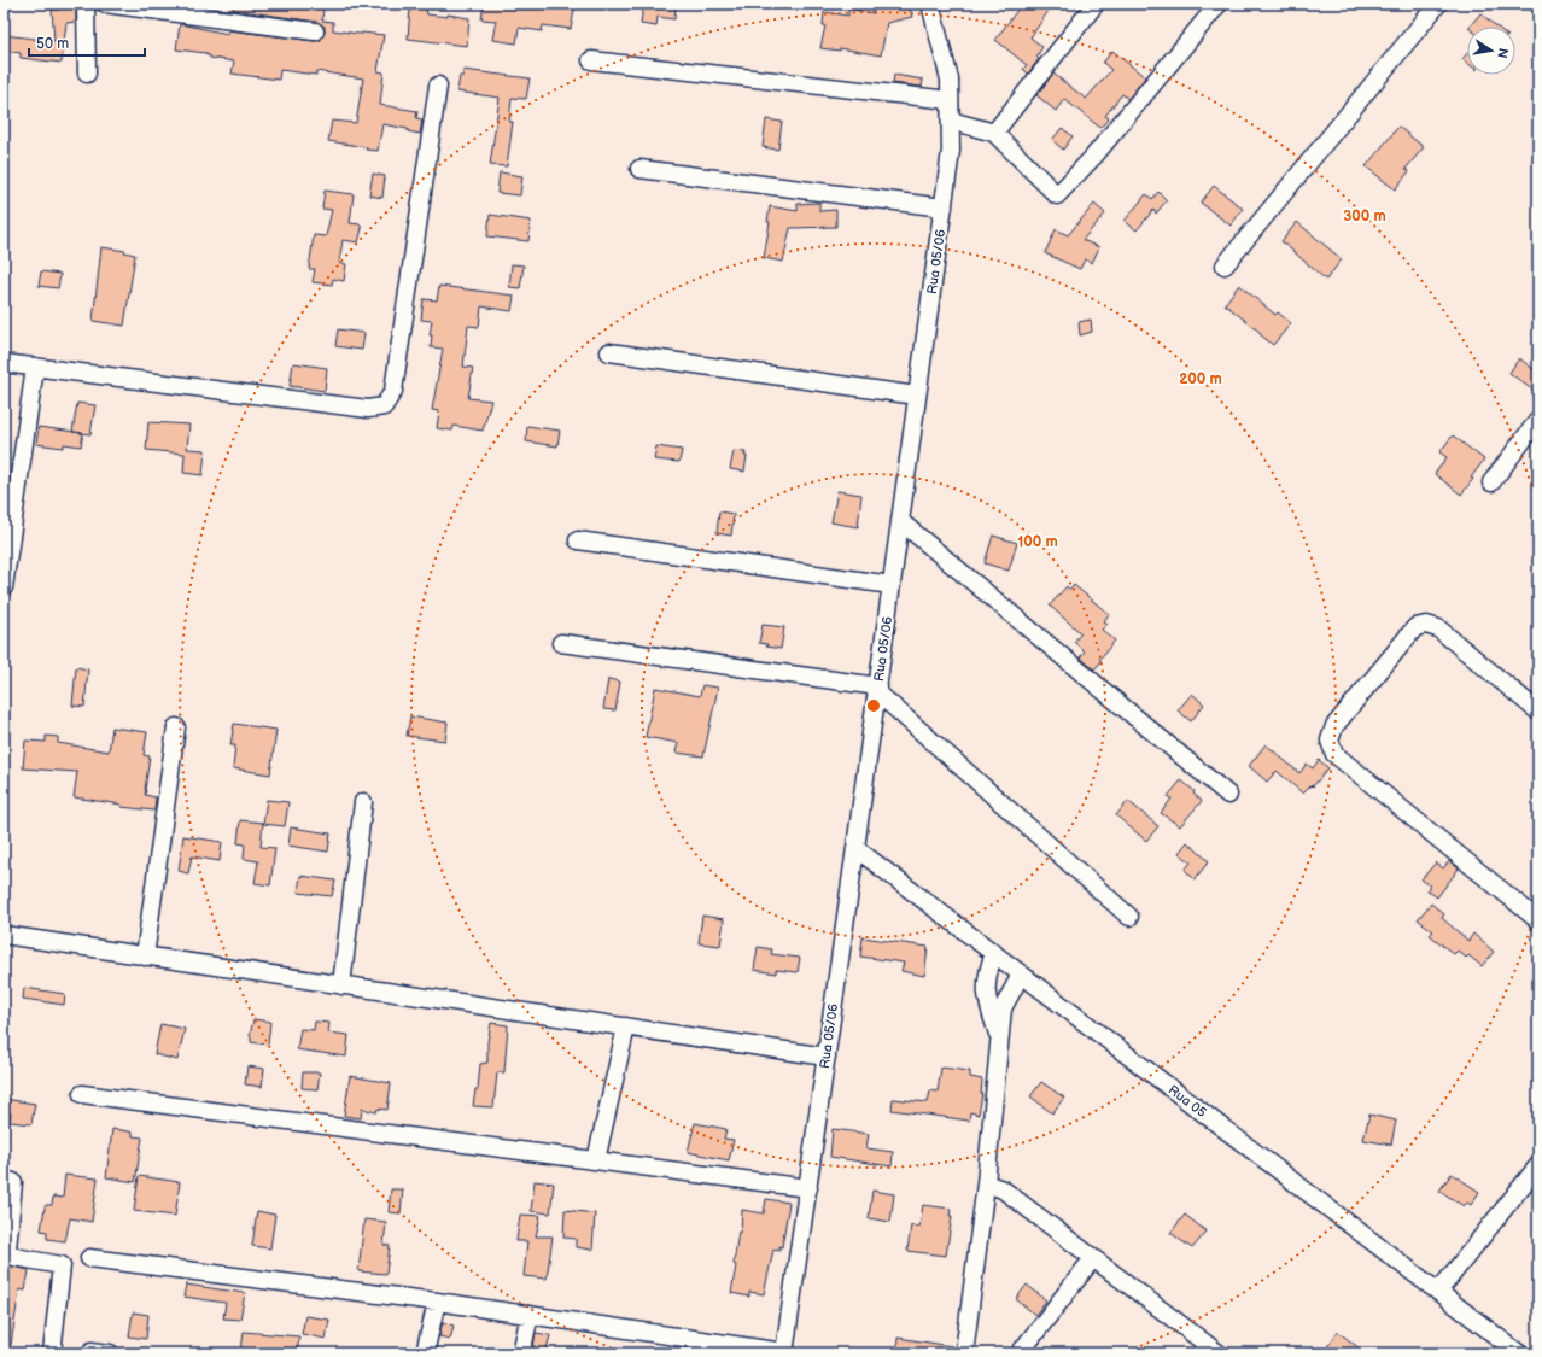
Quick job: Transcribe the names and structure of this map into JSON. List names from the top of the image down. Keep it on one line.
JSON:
{"streets":{"street":["Rua 05/06","Rua 05"]},"crossings":[["Rua 05/06","Rua 05"]],"scale_bar":"50 m","north":"right","rings":["300 m","200 m","100 m"]}
